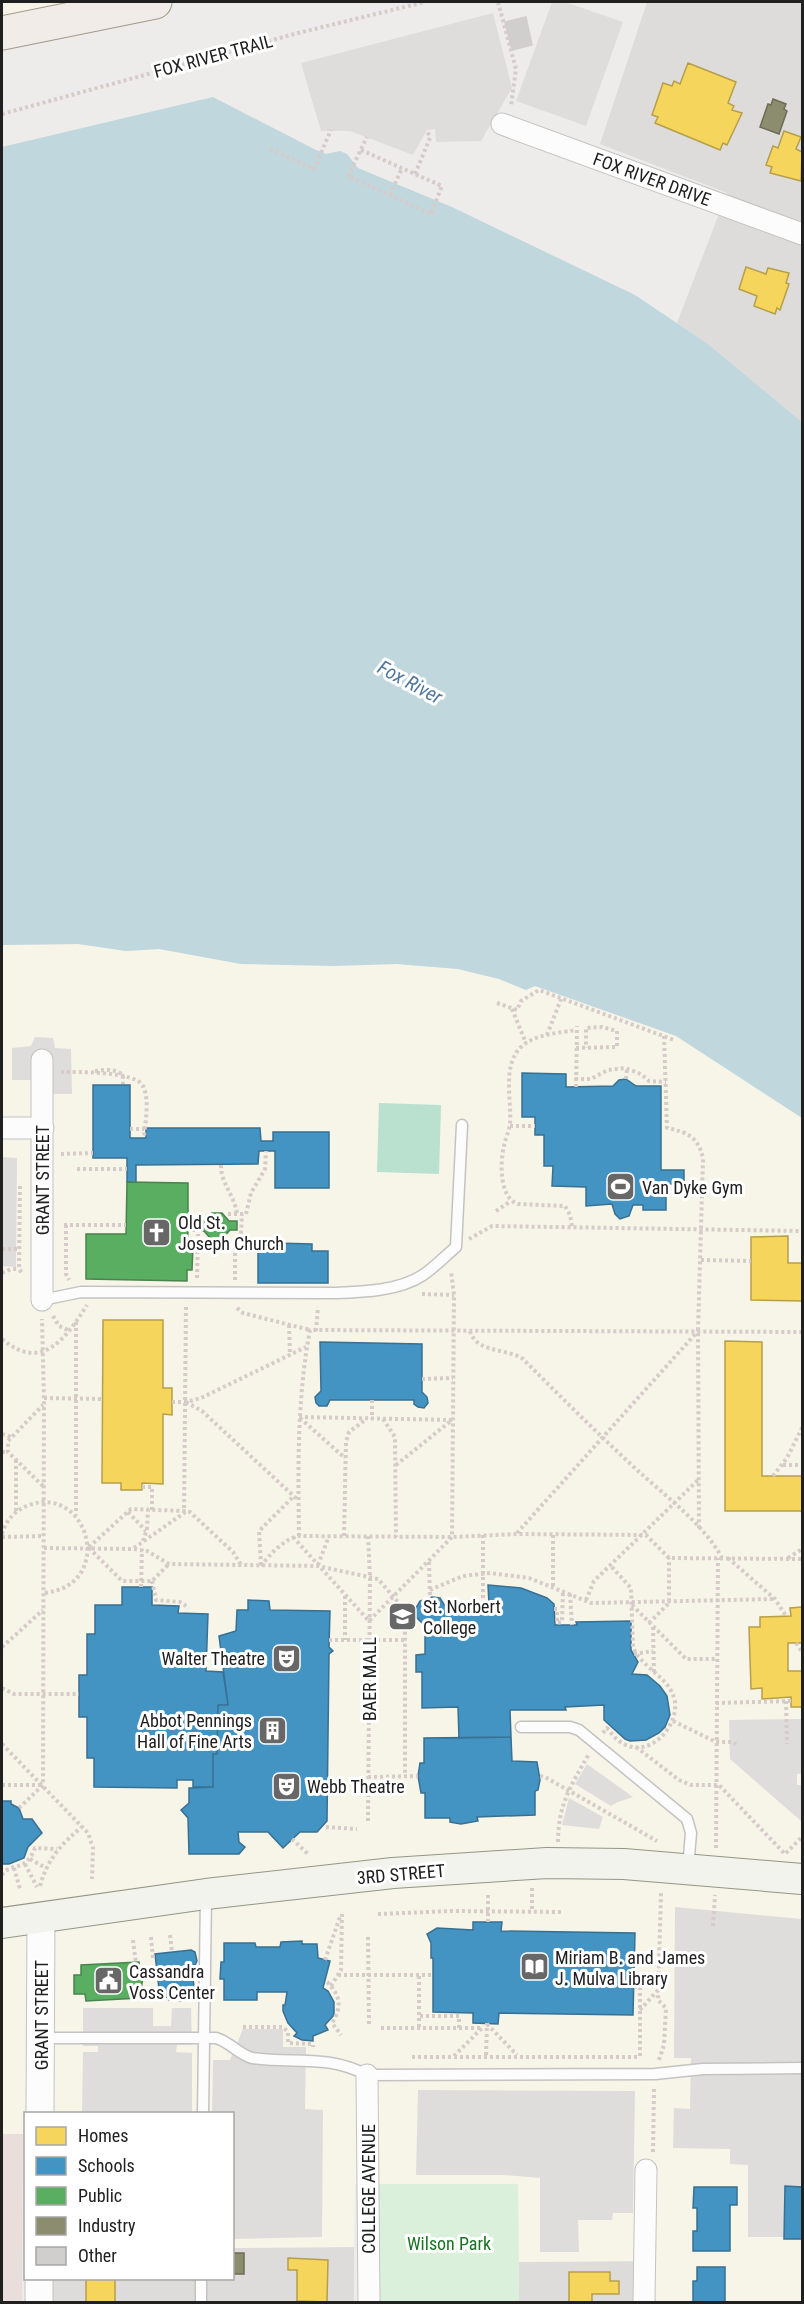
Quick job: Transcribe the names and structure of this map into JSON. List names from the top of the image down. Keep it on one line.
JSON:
{"streets":{"main road":["3RD STREET"],"street":["FOX RIVER DRIVE","GRANT STREET","COLLEGE AVENUE"],"path":["FOX RIVER TRAIL","BAER MALL"]},"crossings":[["GRANT STREET","3RD STREET"]],"water":["Fox River"],"parks":["Wilson Park"],"places":{"sports":["Van Dyke Gym"],"church":["Old St. Joseph Church"],"school or university":["St. Norbert College"],"theatre":["Walter Theatre","Webb Theatre"],"building":["Abbot Pennings Hall of Fine Arts"],"library":["Miriam B. and James J. Mulva Library"],"public building":["Cassandra Voss Center"]},"legend":["Homes","Schools","Public","Industry","Other"]}
